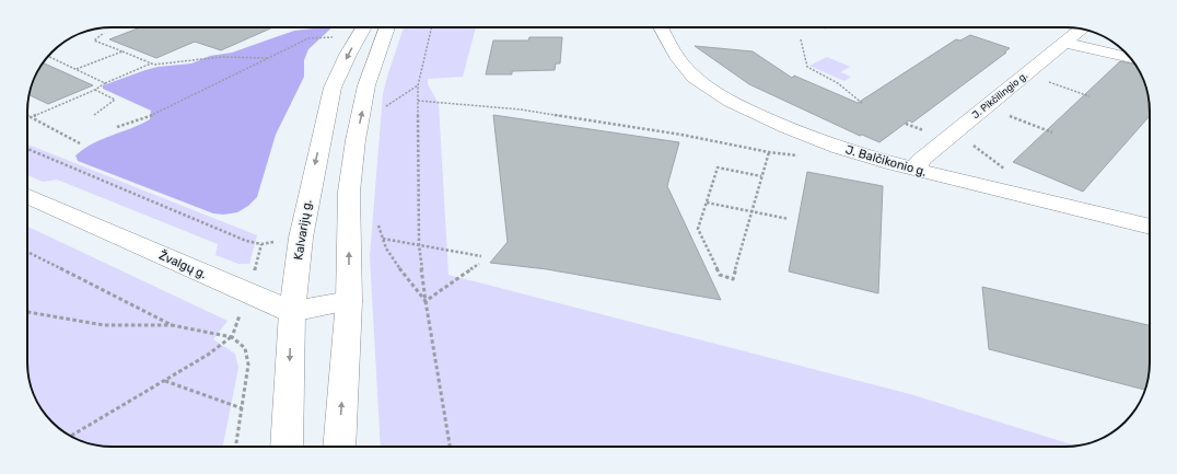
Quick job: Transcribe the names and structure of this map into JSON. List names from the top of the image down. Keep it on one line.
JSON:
{"streets":{"main road":["J. Pikčilingio g.","J. Balčikonio g.","Kalvarijų g.","Žvalgų g."]},"crossings":[["J. Pikčilingio g.","J. Balčikonio g."],["Kalvarijų g.","Žvalgų g."]]}
